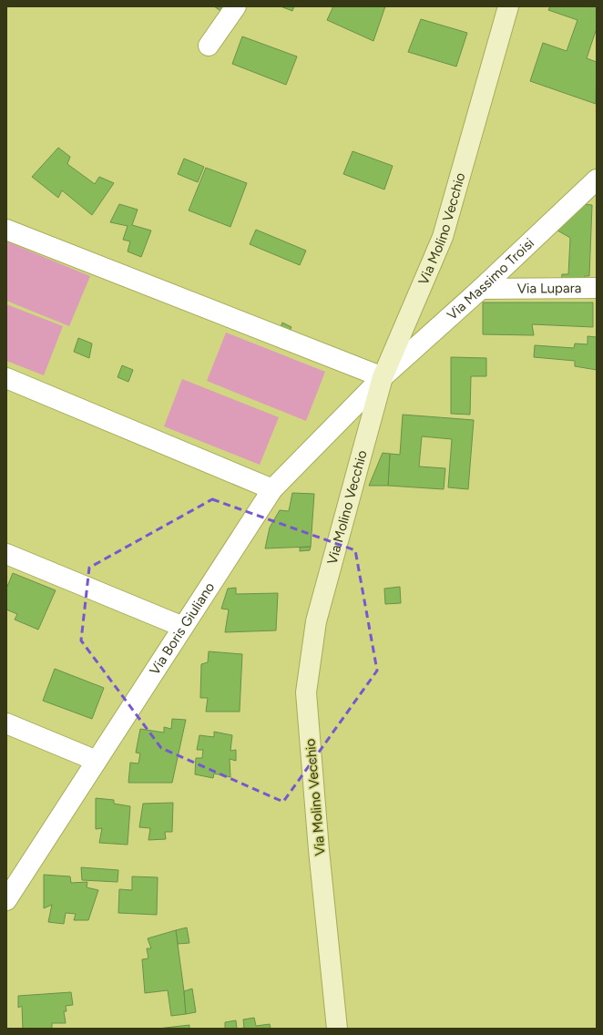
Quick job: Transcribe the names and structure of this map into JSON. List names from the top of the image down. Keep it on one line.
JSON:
{"streets":{"street":["Via Molino Vecchio","Via Massimo Troisi","Via Lupara","Via Boris Giuliano"]},"crossings":[["Via Molino Vecchio","Via Massimo Troisi"],["Via Molino Vecchio","Via Boris Giuliano"],["Via Massimo Troisi","Via Lupara"],["Via Massimo Troisi","Via Boris Giuliano"]]}
